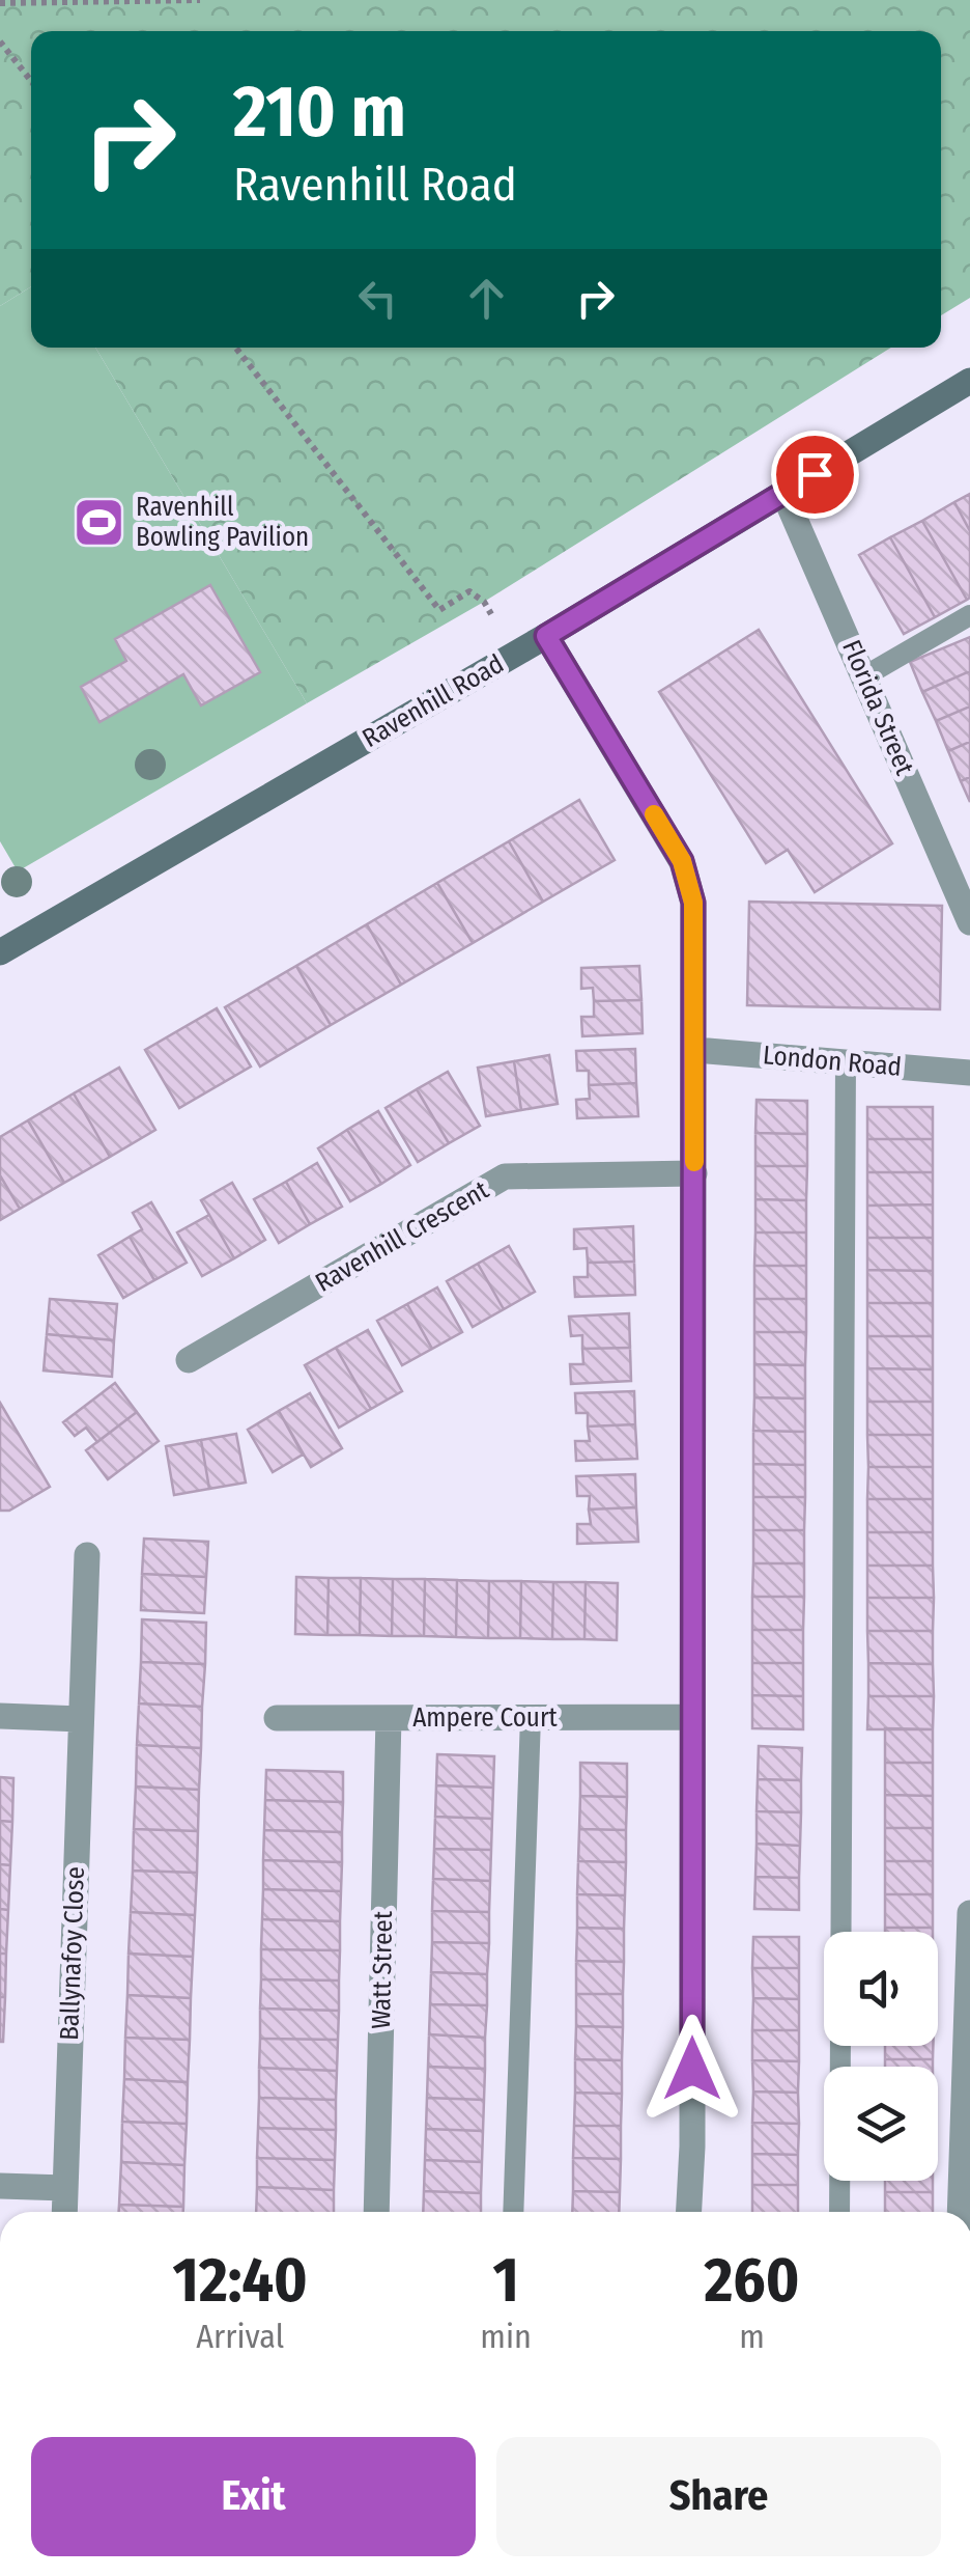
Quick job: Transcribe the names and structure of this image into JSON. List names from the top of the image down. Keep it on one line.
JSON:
{"streets":{"main road":["Ravenhill Road"],"street":["Florida Street","London Road","Ravenhill Crescent","Ampere Court","Ballynafoy Close","Watt Street"]},"crossings":[["Ravenhill Road","Florida Street"],["Ampere Court","Watt Street"]],"places":{"sports":["Ravenhill Bowling Pavilion"]},"page":{"turn":["210 m","Ravenhill Road"],"eta":["12:40","Arrival","1","min","260","m"],"buttons":["Exit","Share"]}}
